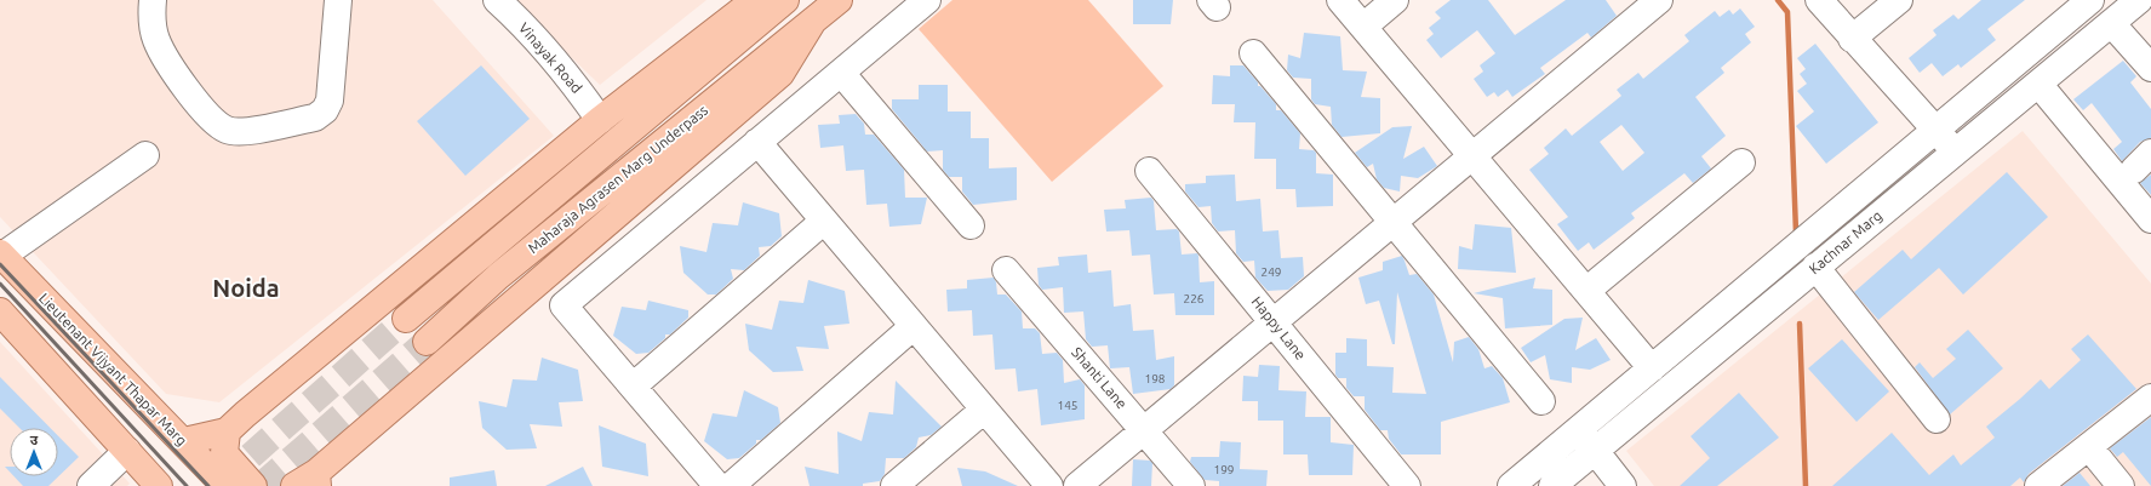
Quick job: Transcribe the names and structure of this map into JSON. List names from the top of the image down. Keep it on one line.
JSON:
{"streets":{"main road":["Maharaja Agrasen Marg Underpass","Lieutenant Vijyant Thapar Marg"],"street":["Vinayak Road","Kachnar Marg","Happy Lane","Shanti Lane"]},"districts":["Noida"],"house_numbers":["249","226","198","145","199"],"north":"top"}
